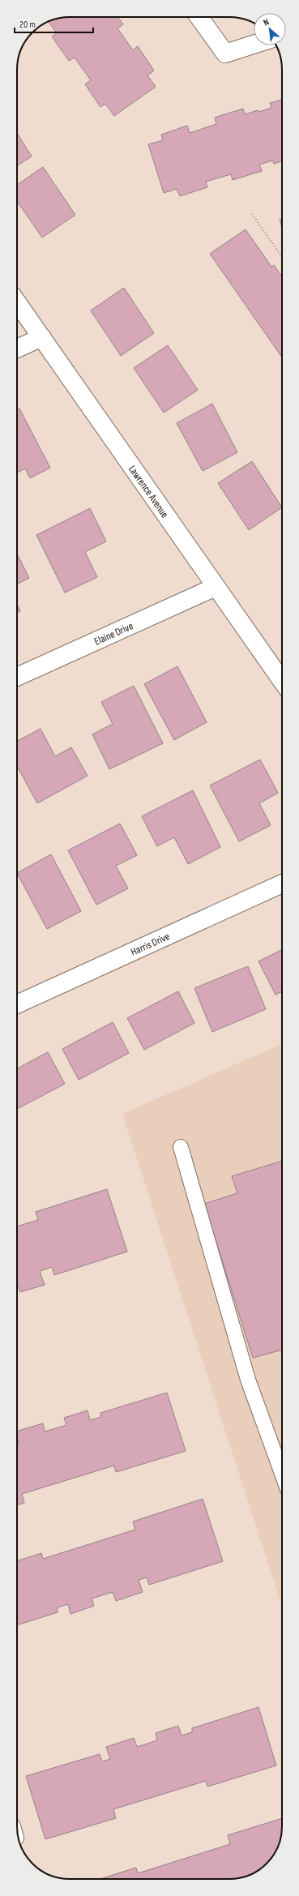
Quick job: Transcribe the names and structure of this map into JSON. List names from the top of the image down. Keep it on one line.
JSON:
{"streets":{"street":["Lawrence Avenue","Elaine Drive","Harris Drive"]},"crossings":[["Lawrence Avenue","Elaine Drive"]],"scale_bar":"20 m","north":"top left"}
